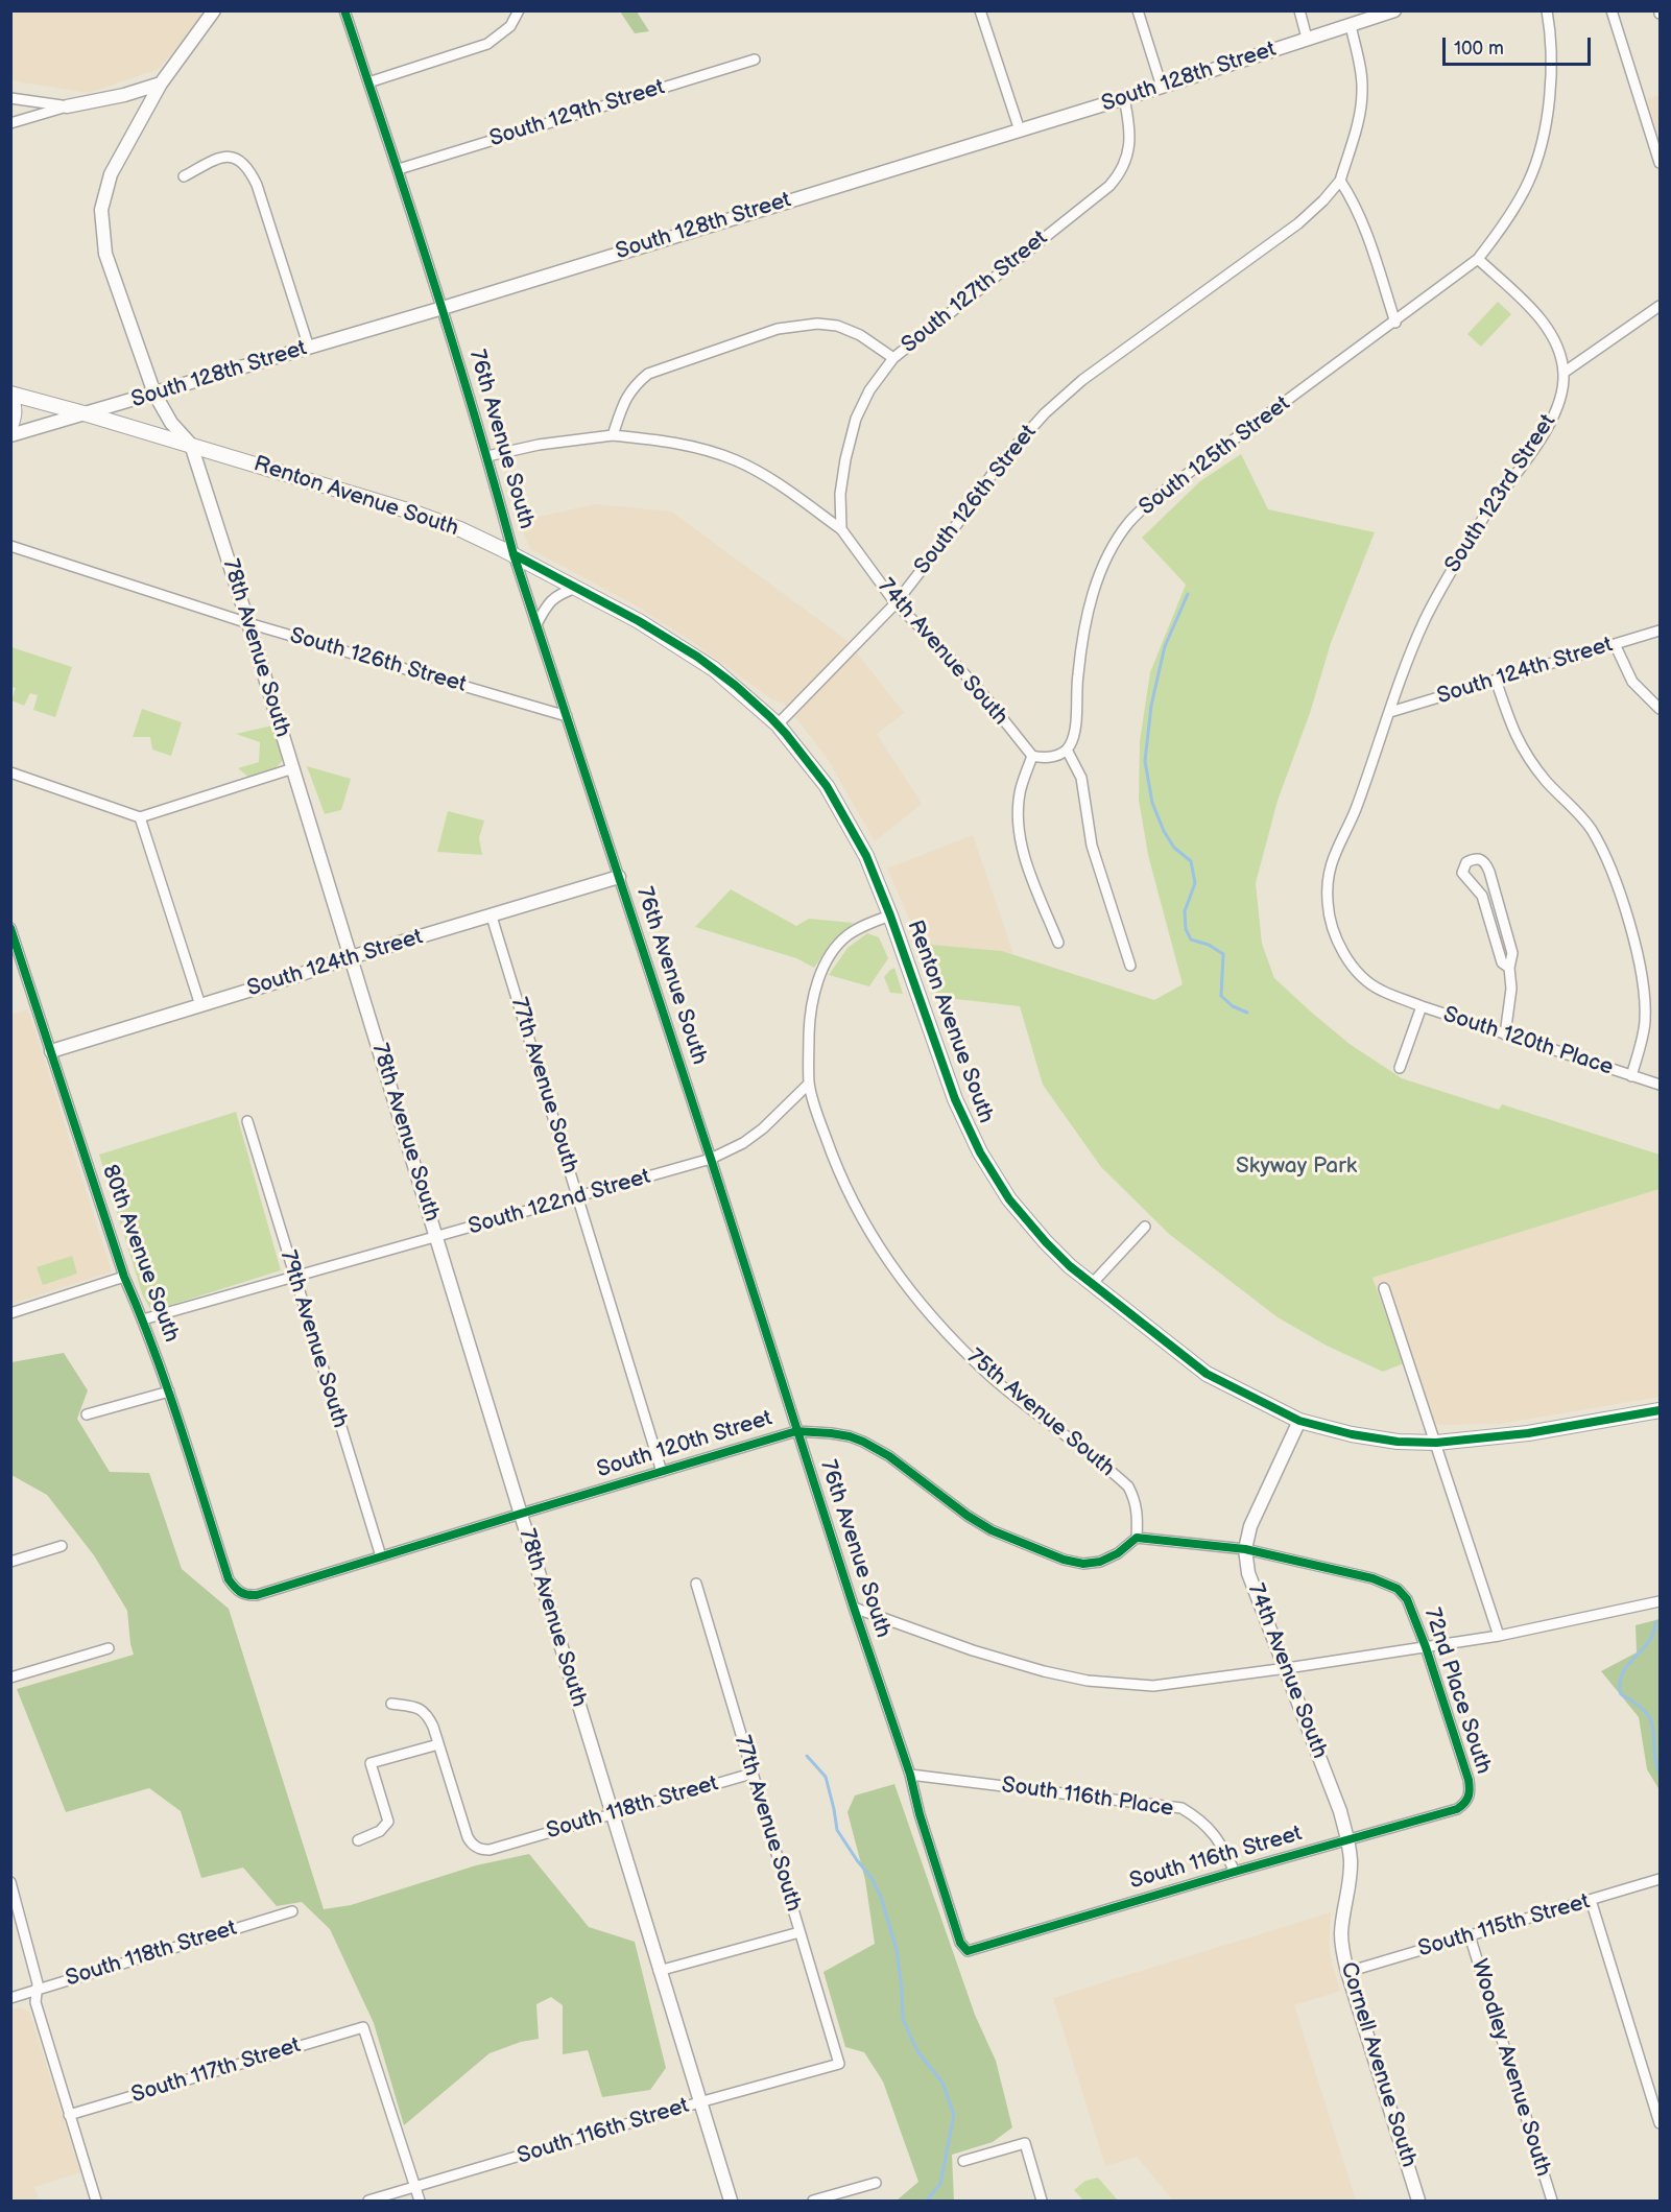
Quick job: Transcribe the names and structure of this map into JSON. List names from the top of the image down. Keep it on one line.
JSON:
{"streets":{"main road":["Renton Avenue South"],"street":["South 128th Street","South 129th Street","South 127th Street","76th Avenue South","South 125th Street","South 123rd Street","South 126th Street","78th Avenue South","74th Avenue South","South 124th Street","South 120th Place","77th Avenue South","South 122nd Street","80th Avenue South","79th Avenue South","75th Avenue South","South 120th Street","72nd Place South","South 116th Place","South 118th Street","South 116th Street","South 115th Street","Cornell Avenue South","Woodley Avenue South","South 117th Street"]},"crossings":[["South 128th Street","South 127th Street"],["South 128th Street","76th Avenue South"],["South 128th Street","Renton Avenue South"],["South 128th Street","78th Avenue South"],["South 129th Street","76th Avenue South"],["South 127th Street","74th Avenue South"],["76th Avenue South","Renton Avenue South"],["76th Avenue South","South 126th Street"],["76th Avenue South","South 124th Street"],["76th Avenue South","South 122nd Street"],["76th Avenue South","South 120th Street"],["76th Avenue South","South 116th Place"],["76th Avenue South","South 116th Street"],["South 125th Street","South 123rd Street"],["South 123rd Street","South 124th Street"],["South 123rd Street","South 120th Place"],["Renton Avenue South","South 126th Street"],["Renton Avenue South","78th Avenue South"],["Renton Avenue South","74th Avenue South"],["Renton Avenue South","75th Avenue South"],["South 126th Street","78th Avenue South"],["South 126th Street","74th Avenue South"],["78th Avenue South","South 124th Street"],["78th Avenue South","South 122nd Street"],["78th Avenue South","South 120th Street"],["78th Avenue South","South 118th Street"],["78th Avenue South","South 116th Street"],["74th Avenue South","72nd Place South"],["74th Avenue South","South 116th Street"],["74th Avenue South","Cornell Avenue South"],["South 124th Street","77th Avenue South"],["South 124th Street","80th Avenue South"],["77th Avenue South","South 122nd Street"],["77th Avenue South","South 120th Street"],["77th Avenue South","South 118th Street"],["77th Avenue South","South 116th Street"],["South 122nd Street","80th Avenue South"],["South 122nd Street","79th Avenue South"],["South 122nd Street","75th Avenue South"],["80th Avenue South","South 120th Street"],["79th Avenue South","South 120th Street"],["75th Avenue South","South 120th Street"],["72nd Place South","South 116th Street"],["South 116th Place","South 116th Street"],["South 116th Street","South 117th Street"],["South 115th Street","Cornell Avenue South"],["South 115th Street","Woodley Avenue South"]],"parks":["Skyway Park"],"scale_bar":"100 m"}
